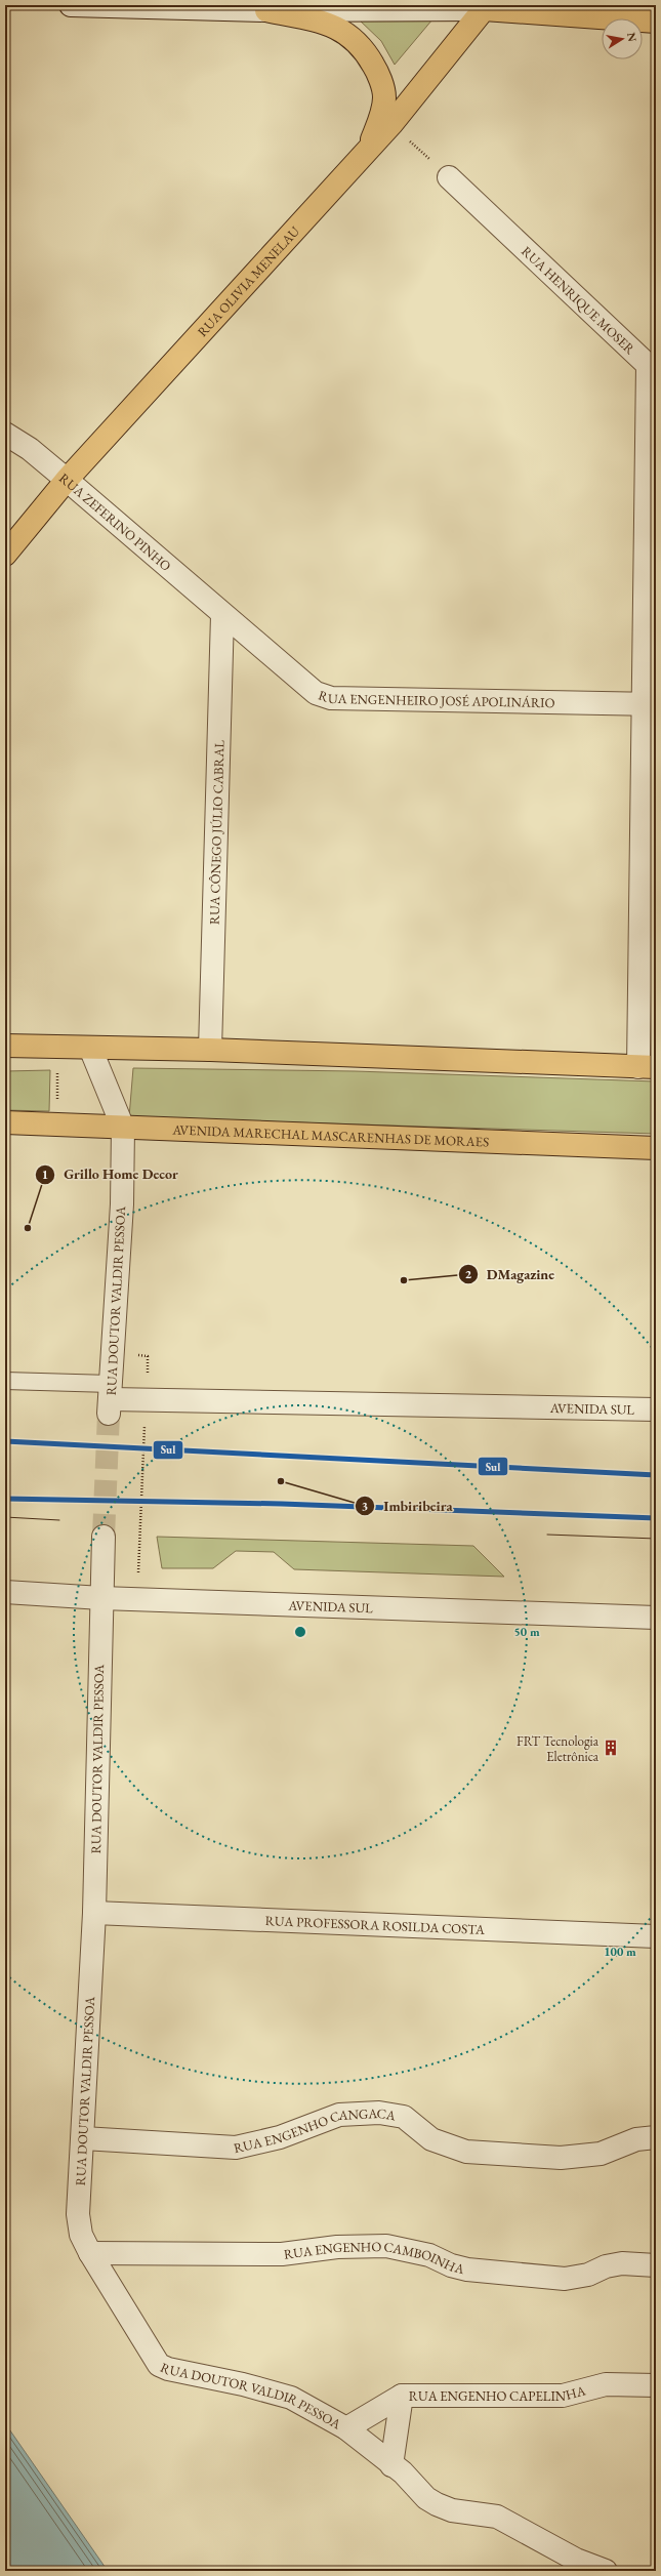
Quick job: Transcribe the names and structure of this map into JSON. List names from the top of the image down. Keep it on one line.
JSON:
{"streets":{"main road":["RUA OLIVIA MENELAU","AVENIDA MARECHAL MASCARENHAS DE MORAES"],"street":["RUA HENRIQUE MOSER","RUA ZEFERINO PINHO","RUA ENGENHEIRO JOSÉ APOLINÁRIO","RUA CÔNEGO JÚLIO CABRAL","RUA DOUTOR VALDIR PESSOA","AVENIDA SUL","RUA PROFESSORA ROSILDA COSTA","RUA ENGENHO CANGACA","RUA ENGENHO CAMBOINHA","RUA ENGENHO CAPELINHA"]},"crossings":[["RUA OLIVIA MENELAU","RUA ZEFERINO PINHO"],["RUA HENRIQUE MOSER","RUA ENGENHEIRO JOSÉ APOLINÁRIO"],["RUA ZEFERINO PINHO","RUA ENGENHEIRO JOSÉ APOLINÁRIO"],["RUA ZEFERINO PINHO","RUA CÔNEGO JÚLIO CABRAL"],["RUA ENGENHEIRO JOSÉ APOLINÁRIO","RUA CÔNEGO JÚLIO CABRAL"],["AVENIDA MARECHAL MASCARENHAS DE MORAES","RUA DOUTOR VALDIR PESSOA"],["RUA DOUTOR VALDIR PESSOA","AVENIDA SUL"],["RUA DOUTOR VALDIR PESSOA","RUA PROFESSORA ROSILDA COSTA"],["RUA DOUTOR VALDIR PESSOA","RUA ENGENHO CANGACA"],["RUA DOUTOR VALDIR PESSOA","RUA ENGENHO CAMBOINHA"],["RUA DOUTOR VALDIR PESSOA","RUA ENGENHO CAPELINHA"]],"places":{"other":["Grillo Home Decor","DMagazine","Imbiribeira"],"building":["FRT Tecnologia Eletrônica"]},"lines":["transit line Sul"],"north":"right","rings":["50 m","100 m"]}
